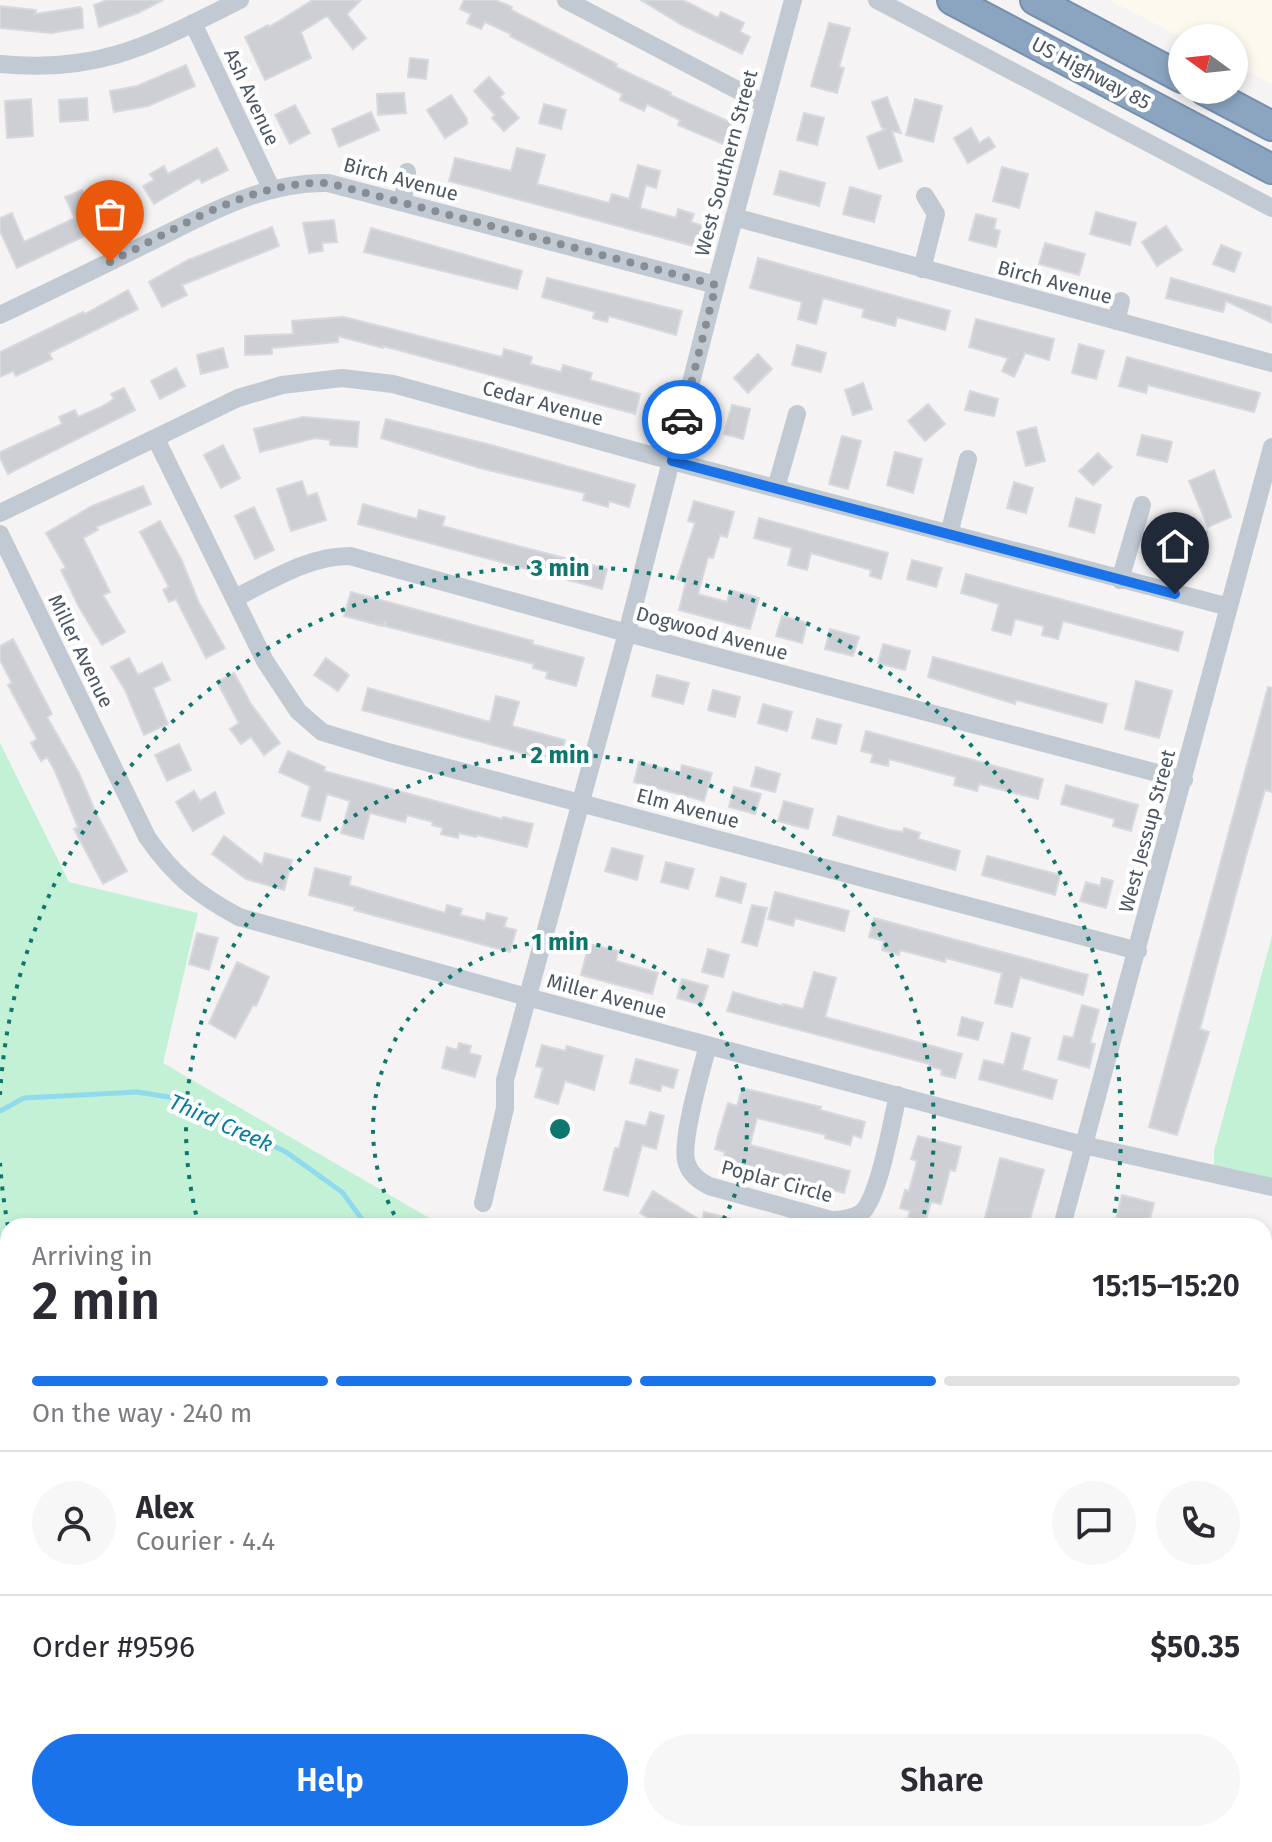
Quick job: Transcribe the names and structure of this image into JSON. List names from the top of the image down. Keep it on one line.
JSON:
{"streets":{"highway":["US Highway 85"],"street":["Ash Avenue","West Southern Street","Birch Avenue","Cedar Avenue","Dogwood Avenue","Miller Avenue","Elm Avenue","West Jessup Street","Poplar Circle"]},"crossings":[["Ash Avenue","Birch Avenue"],["West Southern Street","Birch Avenue"],["West Southern Street","Cedar Avenue"],["West Southern Street","Dogwood Avenue"],["West Southern Street","Miller Avenue"],["West Southern Street","Elm Avenue"],["Cedar Avenue","Elm Avenue"],["Cedar Avenue","West Jessup Street"],["Dogwood Avenue","Elm Avenue"],["Dogwood Avenue","West Jessup Street"],["Miller Avenue","West Jessup Street"],["Miller Avenue","Poplar Circle"],["Elm Avenue","West Jessup Street"]],"water":["Third Creek"],"north":"left","page":{"heading":["2 min","Arriving in","15:15–15:20"],"panel":["Alex","Courier · 4.4","Order #9596","$50.35"],"bar":"On the way · 240 m","buttons":["Help","Share"]},"rings":["3 min","2 min","1 min"]}
